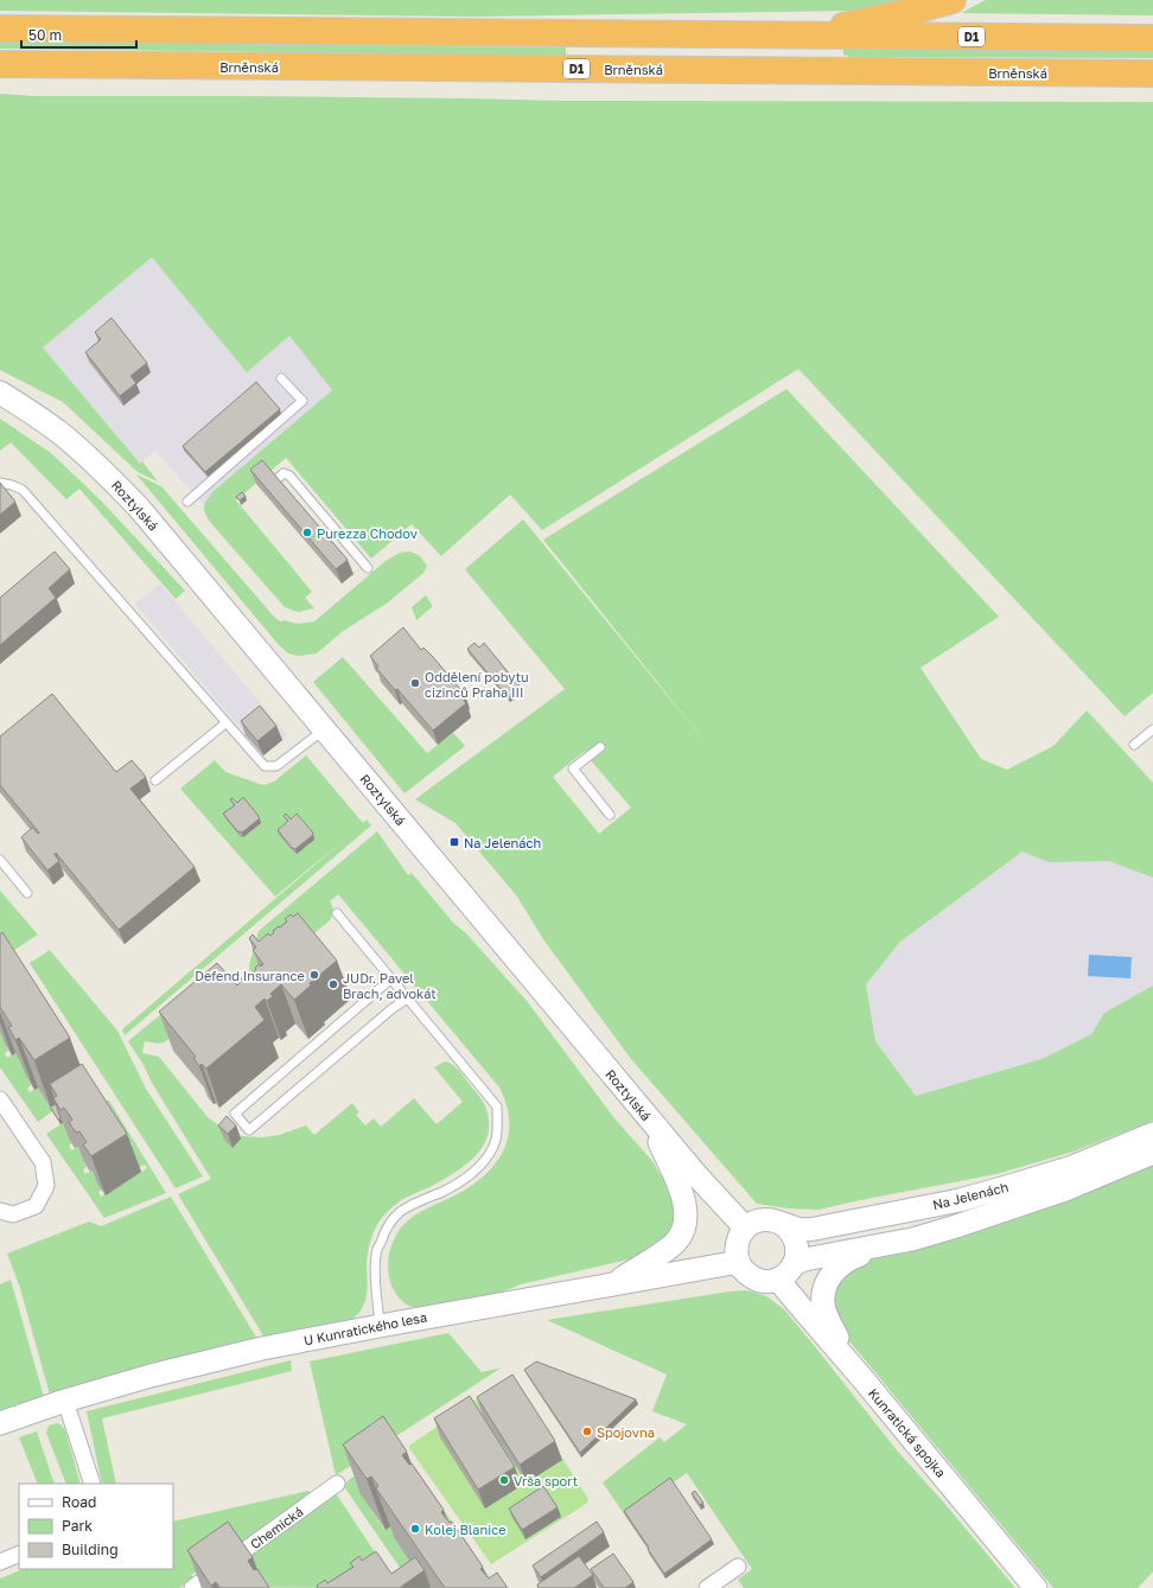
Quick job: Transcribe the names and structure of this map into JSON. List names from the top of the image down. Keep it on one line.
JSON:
{"streets":{"highway":["D1","Brněnská"],"main road":["Roztylská","Na Jelenách","U Kunratického lesa","Kunratická spojka"],"street":["Chemická"]},"crossings":[["Roztylská","Na Jelenách"],["Roztylská","U Kunratického lesa"],["Roztylská","Kunratická spojka"],["Na Jelenách","U Kunratického lesa"],["Na Jelenách","Kunratická spojka"],["U Kunratického lesa","Kunratická spojka"]],"places":{"other":["Purezza Chodov","Oddělení pobytu cizinců Praha III","Defend Insurance","JUDr. Pavel Brach, advokát","Spojovna","Vrša sport","Kolej Blanice"],"transit":["Na Jelenách"]},"legend":["Road","Park","Building"],"scale_bar":"50 m"}
